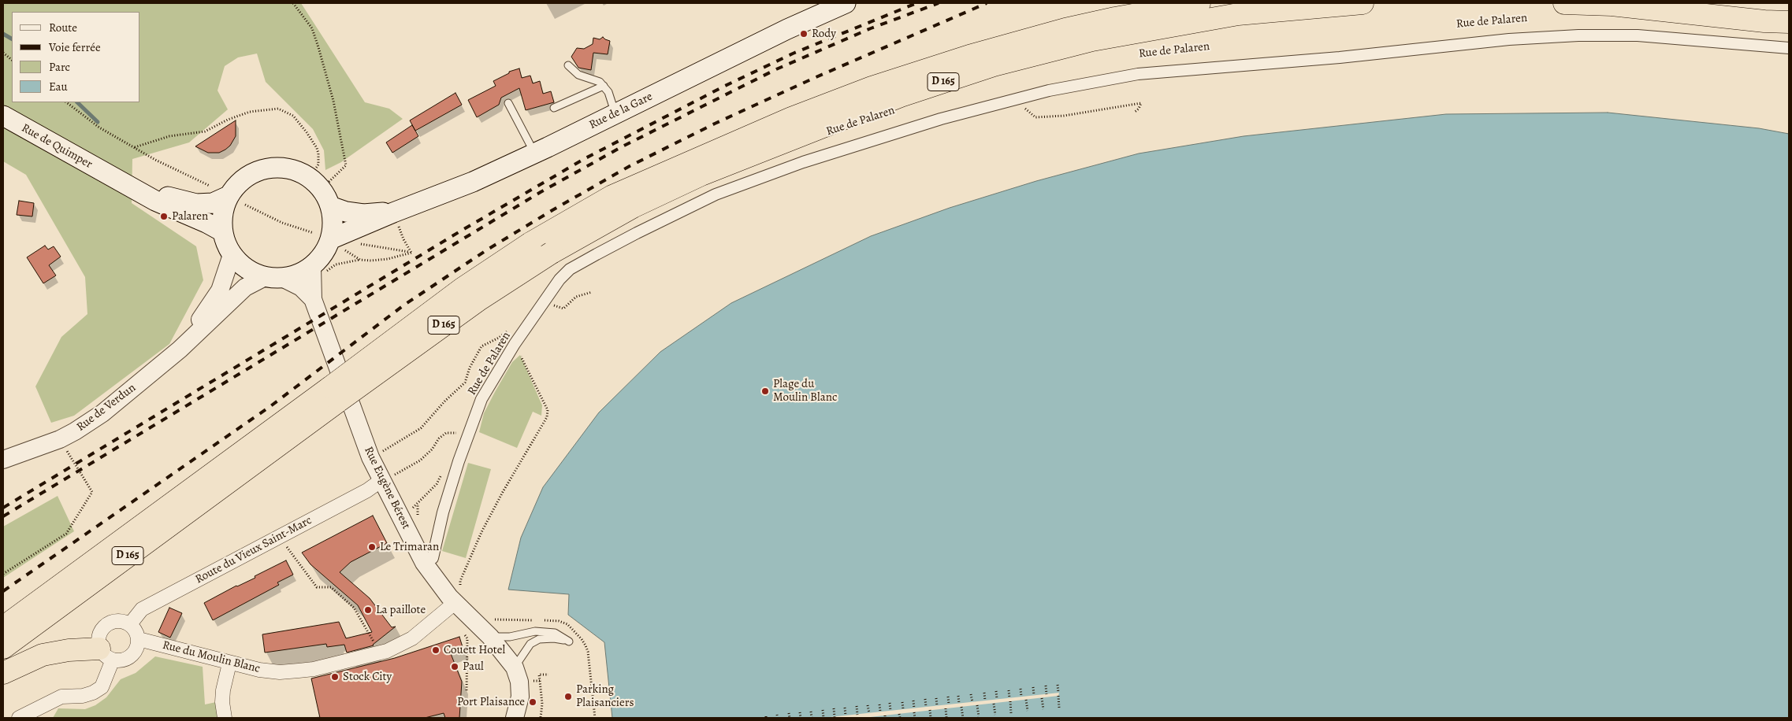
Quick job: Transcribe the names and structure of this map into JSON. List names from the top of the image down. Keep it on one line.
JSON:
{"streets":{"highway":["D 165"],"main road":["Rue de la Gare","Rue de Quimper"],"street":["Rue de Palaren","Rue de Verdun","Rue Eugène Bérest","Route du Vieux Saint-Marc","Rue du Moulin Blanc"]},"crossings":[["Rue de Verdun","Rue Eugène Bérest"],["Rue Eugène Bérest","Route du Vieux Saint-Marc"],["Rue Eugène Bérest","Rue du Moulin Blanc"],["Route du Vieux Saint-Marc","Rue du Moulin Blanc"]],"places":["Rody","Palaren","Plage du Moulin Blanc","Le Trimaran","La paillote","Couett Hotel","Paul","Stock City","Parking Plaisanciers","Port Plaisance"],"legend":["Route","Voie ferrée","Parc","Eau"]}
